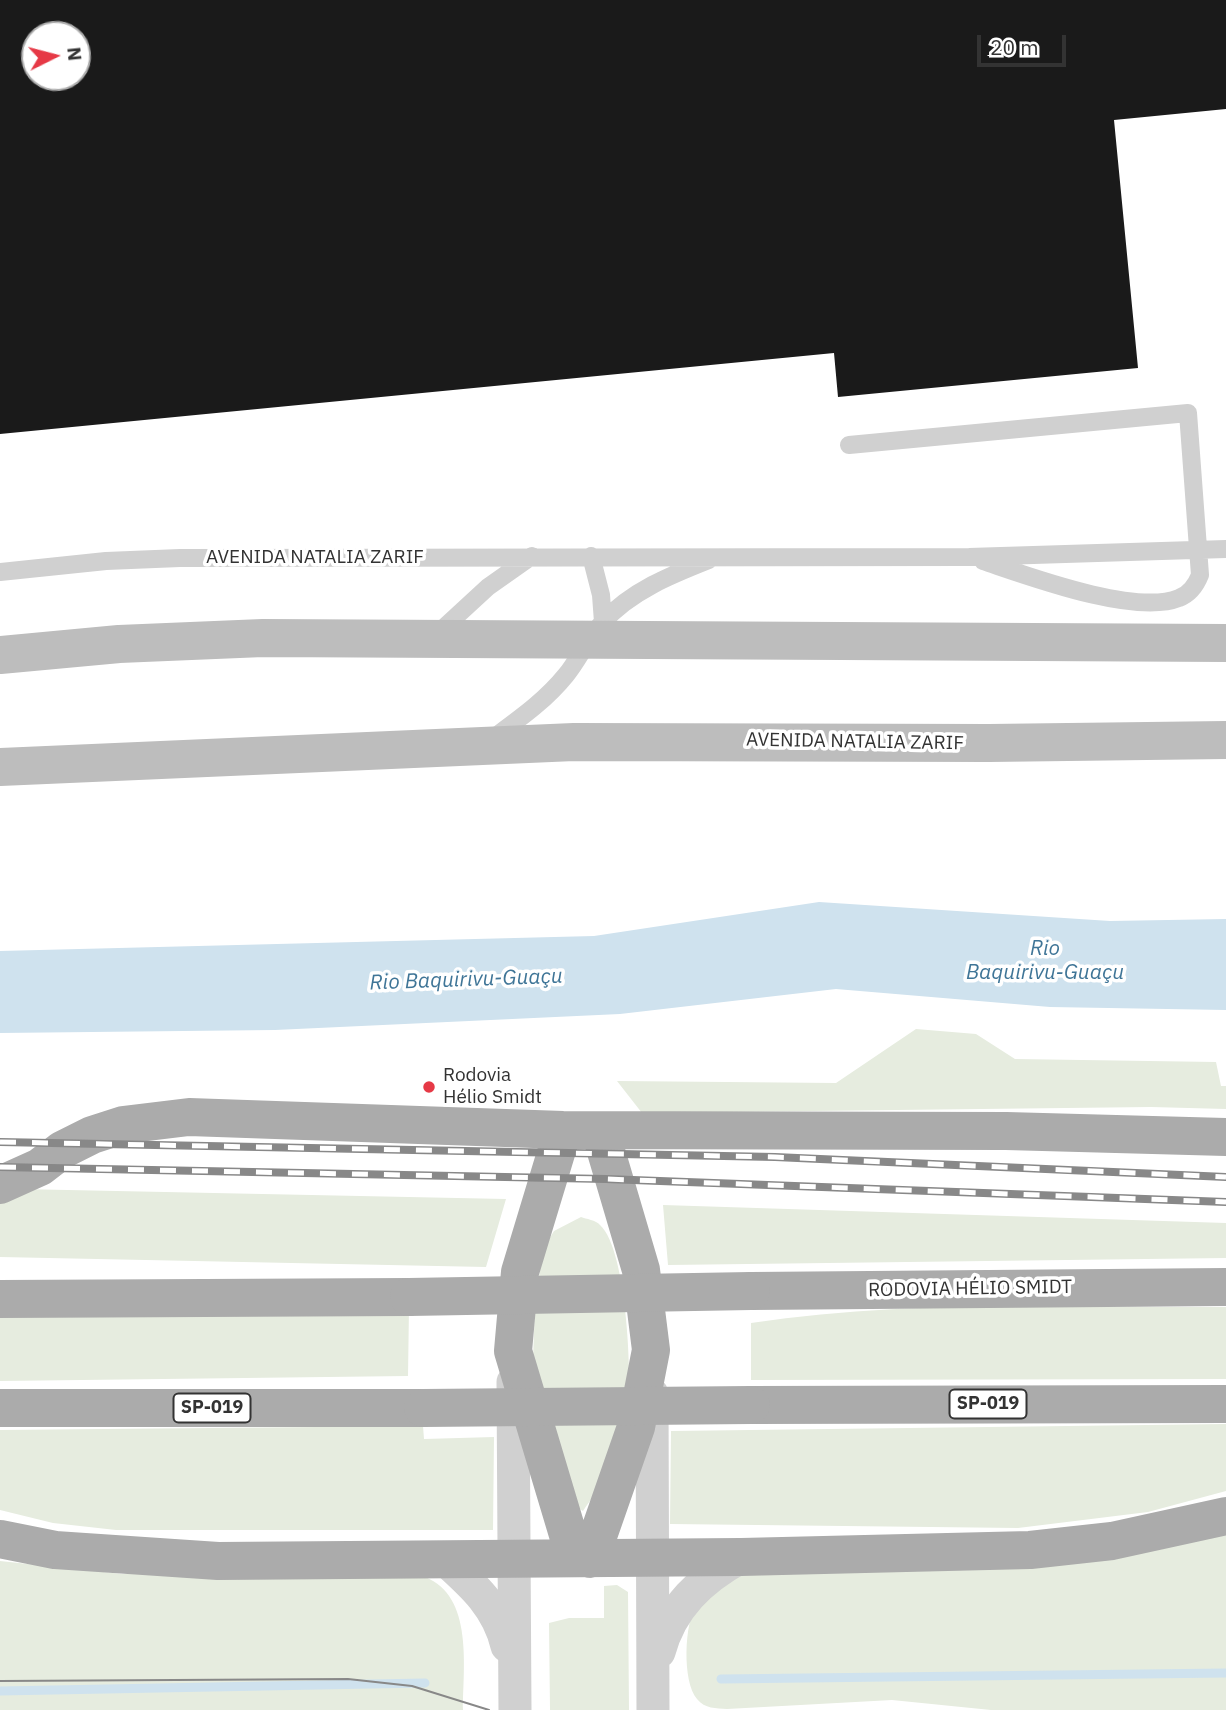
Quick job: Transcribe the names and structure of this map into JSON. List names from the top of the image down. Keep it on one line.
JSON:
{"streets":{"main road":["AVENIDA NATALIA ZARIF","RODOVIA HÉLIO SMIDT","SP-019"]},"water":["Rio Baquirivu-Guaçu"],"places":["Rodovia Hélio Smidt"],"scale_bar":"20 m","north":"right"}
